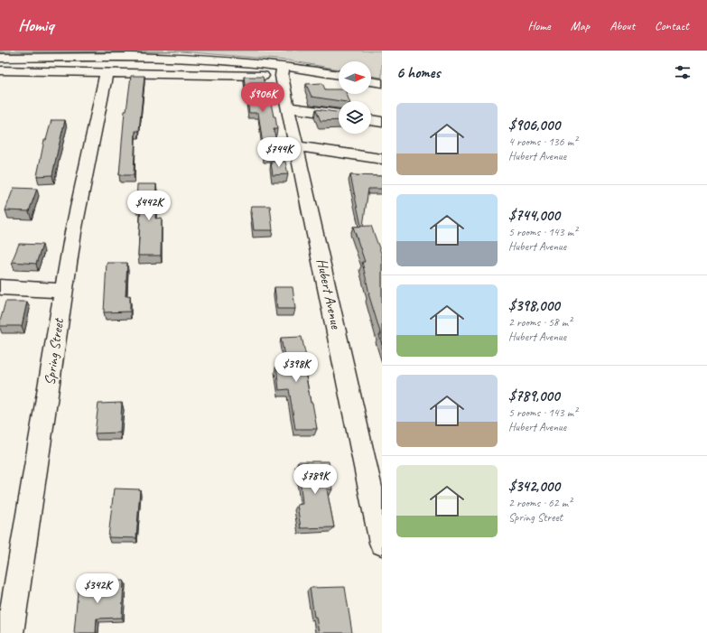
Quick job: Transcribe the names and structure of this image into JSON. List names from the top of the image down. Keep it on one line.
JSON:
{"streets":{"street":["Hubert Avenue","Spring Street"]},"north":"right","page":{"header":"Homiq","nav":["Home","Map","About","Contact"],"heading":"6 homes","price":["$906K","$744K","$442K","$398K","$789K","$342K"],"list":[{"name":"$906,000","note":"4 rooms · 136 m² · Hubert Avenue"},{"name":"$744,000","note":"5 rooms · 143 m² · Hubert Avenue"},{"name":"$398,000","note":"2 rooms · 58 m² · Hubert Avenue"},{"name":"$789,000","note":"5 rooms · 143 m² · Hubert Avenue"},{"name":"$342,000","note":"2 rooms · 62 m² · Spring Street"}]}}
